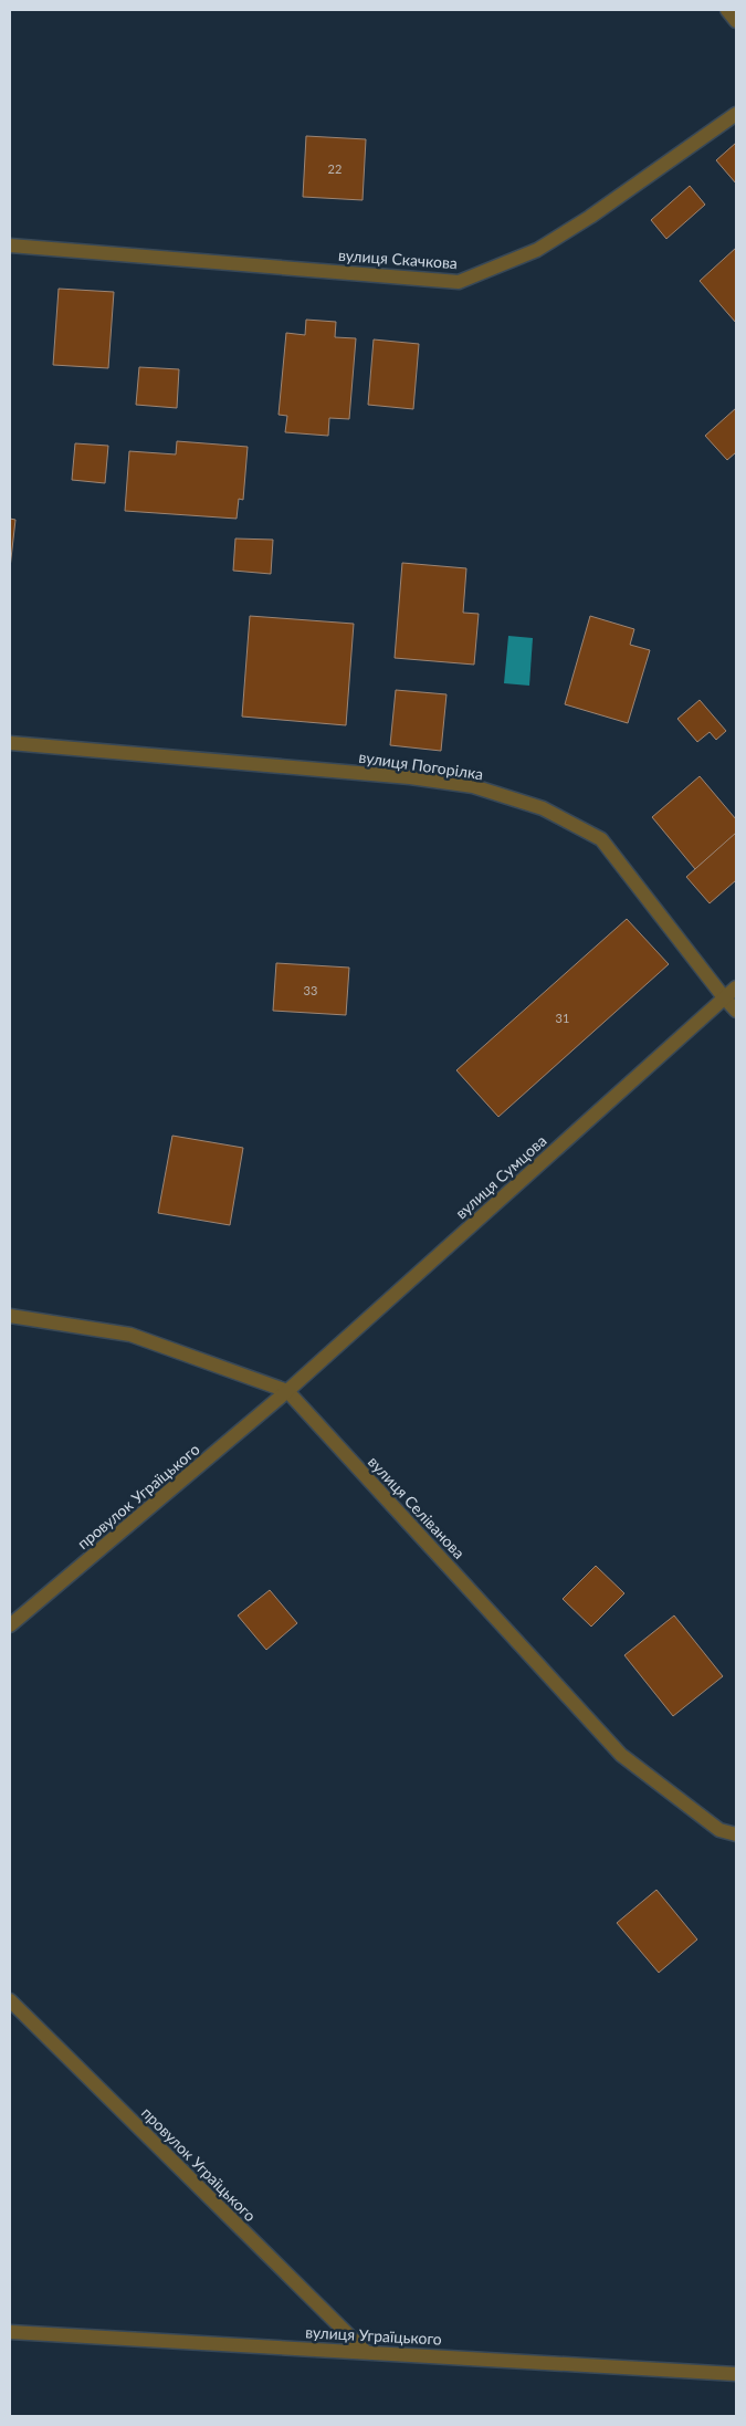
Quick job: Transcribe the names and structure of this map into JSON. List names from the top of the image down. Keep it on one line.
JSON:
{"streets":{"street":["вулиця Скачкова","вулиця Погорілка","вулиця Сумцова","провулок Уграїцького","вулиця Селіванова","вулиця Уграїцького"]},"crossings":[["вулиця Погорілка","вулиця Сумцова"],["вулиця Сумцова","провулок Уграїцького"],["вулиця Сумцова","вулиця Селіванова"],["провулок Уграїцького","вулиця Селіванова"],["провулок Уграїцького","вулиця Уграїцького"]],"house_numbers":["22","33","31"]}
